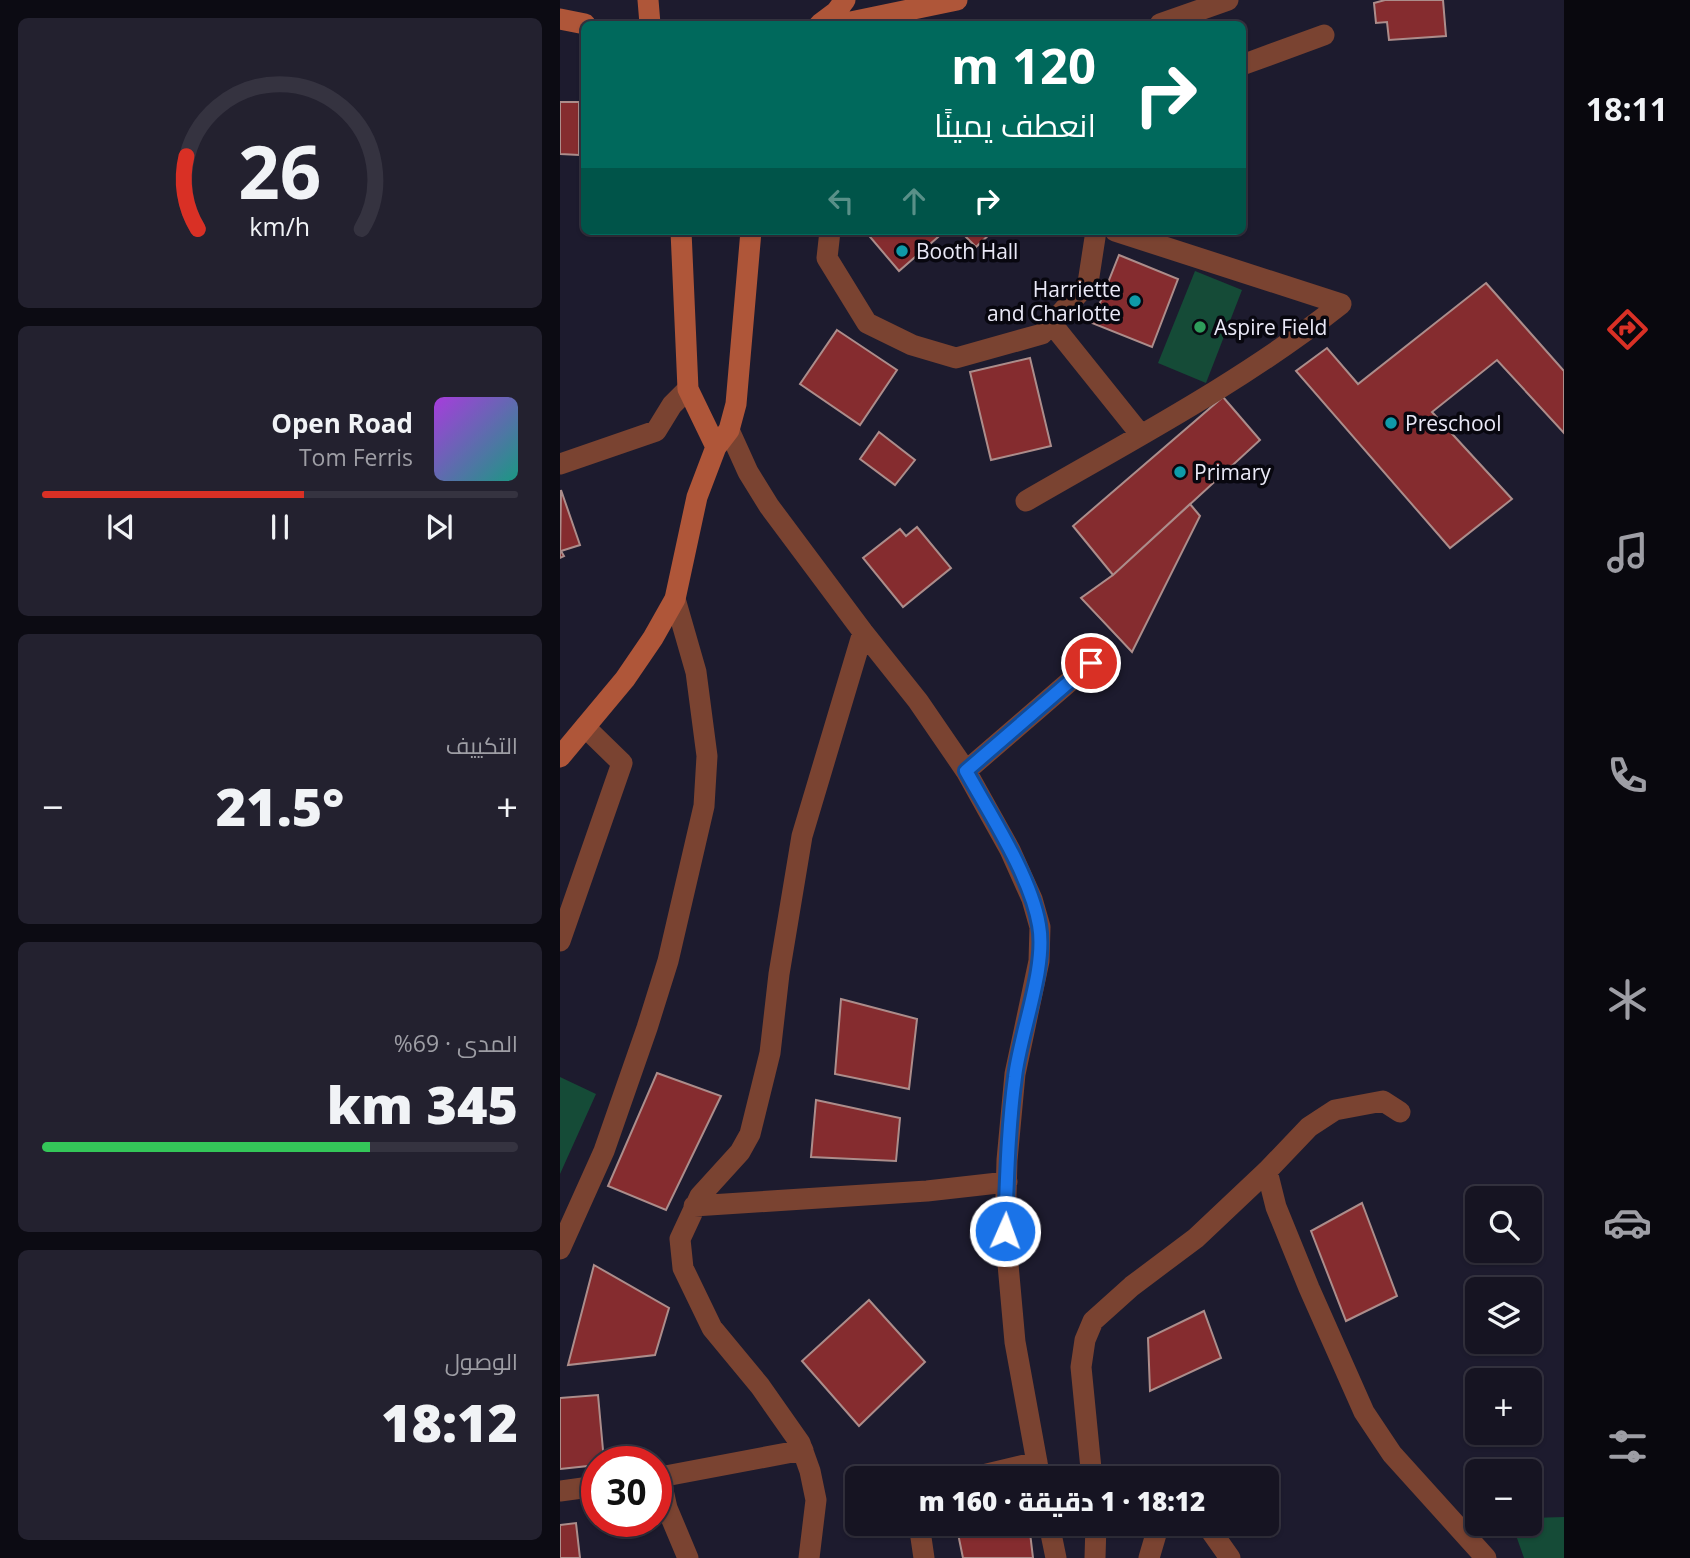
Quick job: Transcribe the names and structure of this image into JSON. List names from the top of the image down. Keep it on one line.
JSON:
{"places":["Booth Hall","Harriette and Charlotte","Aspire Field","Preschool","Primary"],"page":{"tabs":"18:11","turn":["120 m","انعطف يمينًا"],"song":["Open Road","Tom Ferris"],"tile":["التكييف",["المدى · 69%","345 km"],["الوصول","18:12"]],"heat":["−","21.5°","+"],"map_buttons":["+","−"],"limit":"30","trip":"18:12 · 1 دقيقة · 160 m","gauge":["26","km/h"]}}
